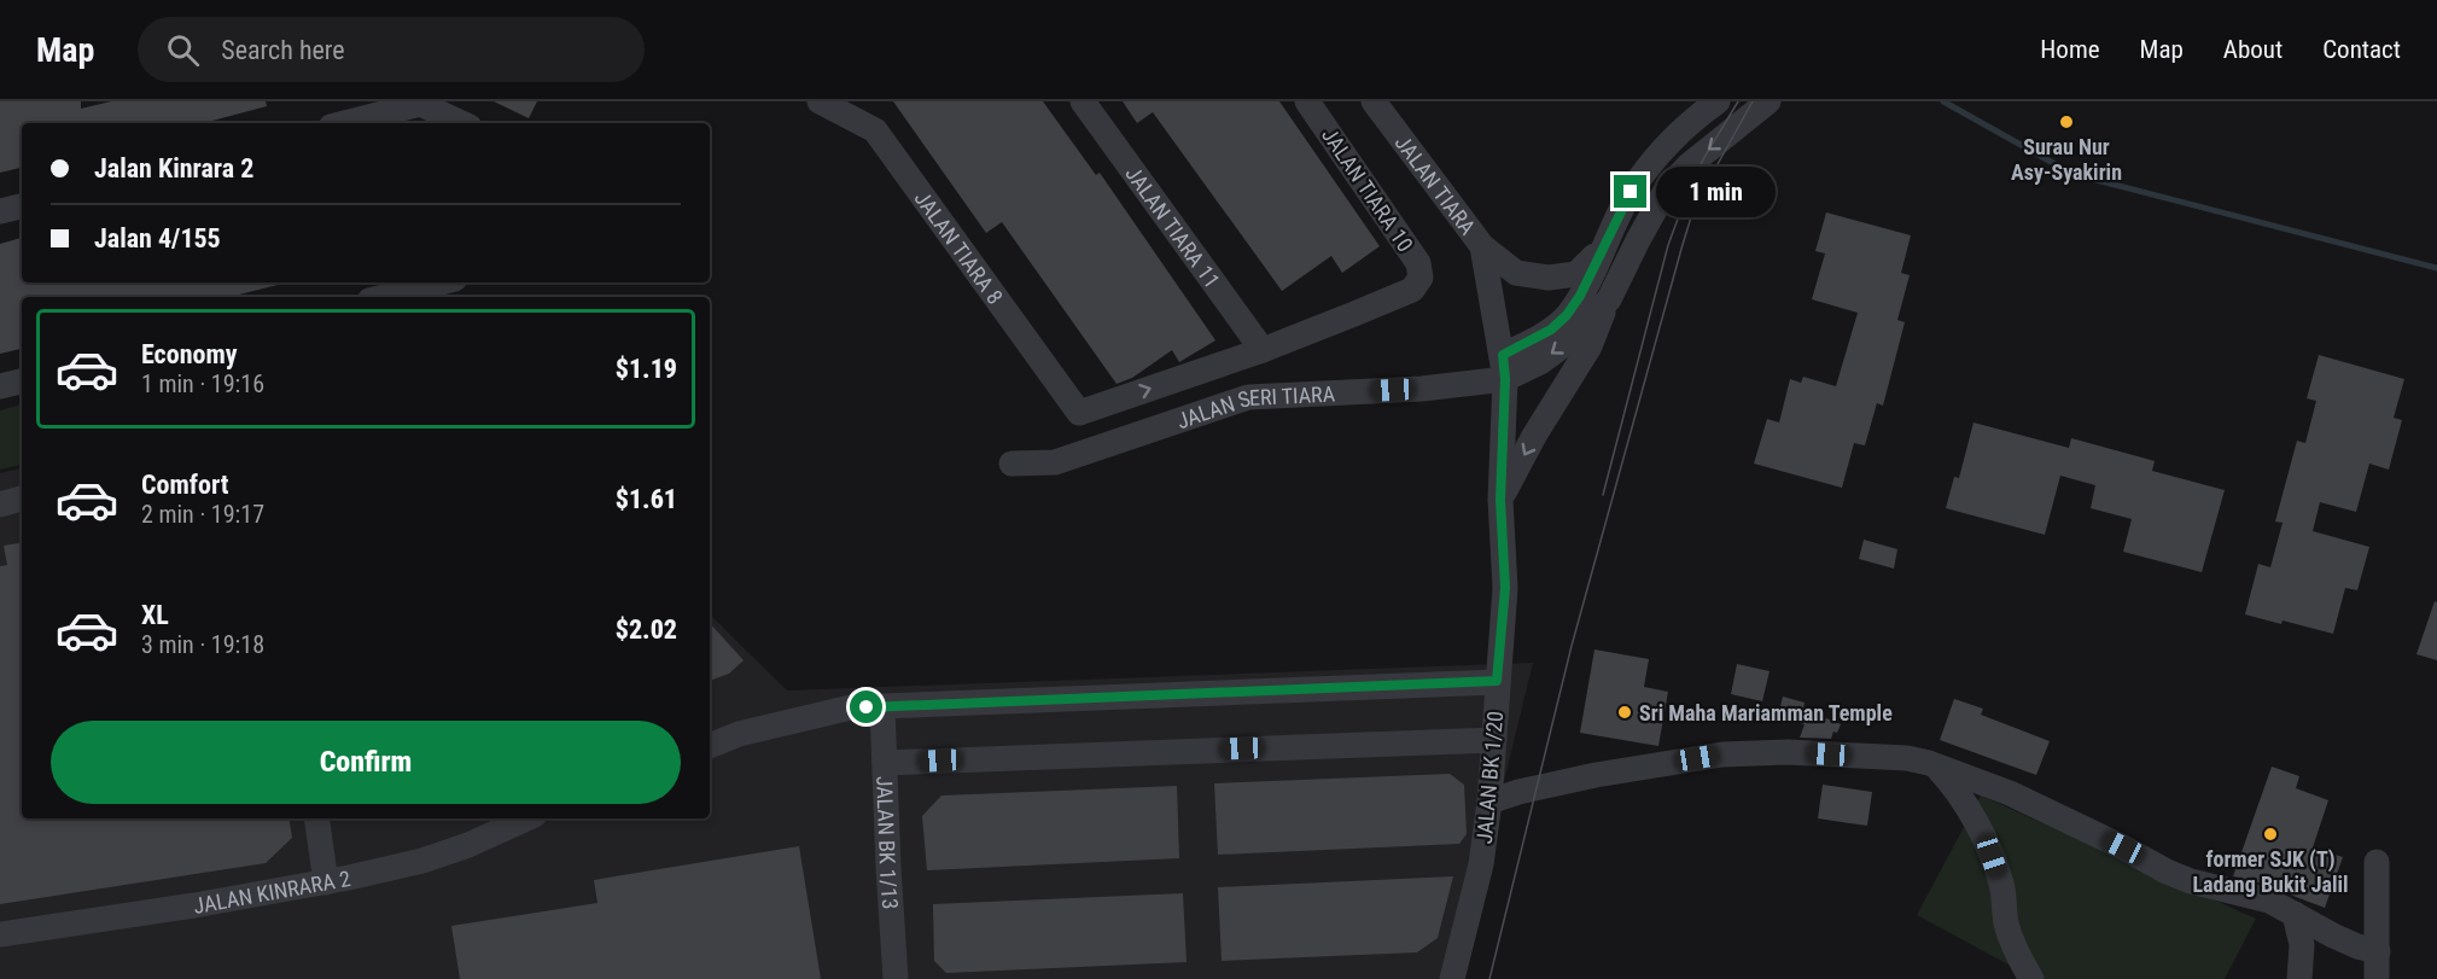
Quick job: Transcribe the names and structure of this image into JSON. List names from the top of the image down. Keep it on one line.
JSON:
{"streets":{"street":["JALAN TIARA","JALAN TIARA 10","JALAN TIARA 11","JALAN TIARA 8","JALAN SERI TIARA","JALAN BK 1/20","JALAN BK 1/13","JALAN KINRARA 2"]},"crossings":[["JALAN TIARA","JALAN SERI TIARA"],["JALAN TIARA","JALAN BK 1/20"],["JALAN TIARA 10","JALAN TIARA 11"],["JALAN TIARA 10","JALAN TIARA 8"],["JALAN SERI TIARA","JALAN BK 1/20"]],"places":["Surau Nur Asy-Syakirin","Sri Maha Mariamman Temple","former SJK (T) Ladang Bukit Jalil"],"page":{"header":"Map","search":"Search here","nav":["Home","Map","About","Contact"],"banner":["Jalan Kinrara 2","Jalan 4/155"],"bubble":"1 min","list":[{"name":"Economy","note":"1 min · 19:16","value":"$1.19"},{"name":"Comfort","note":"2 min · 19:17","value":"$1.61"},{"name":"XL","note":"3 min · 19:18","value":"$2.02"}],"buttons":"Confirm"}}
